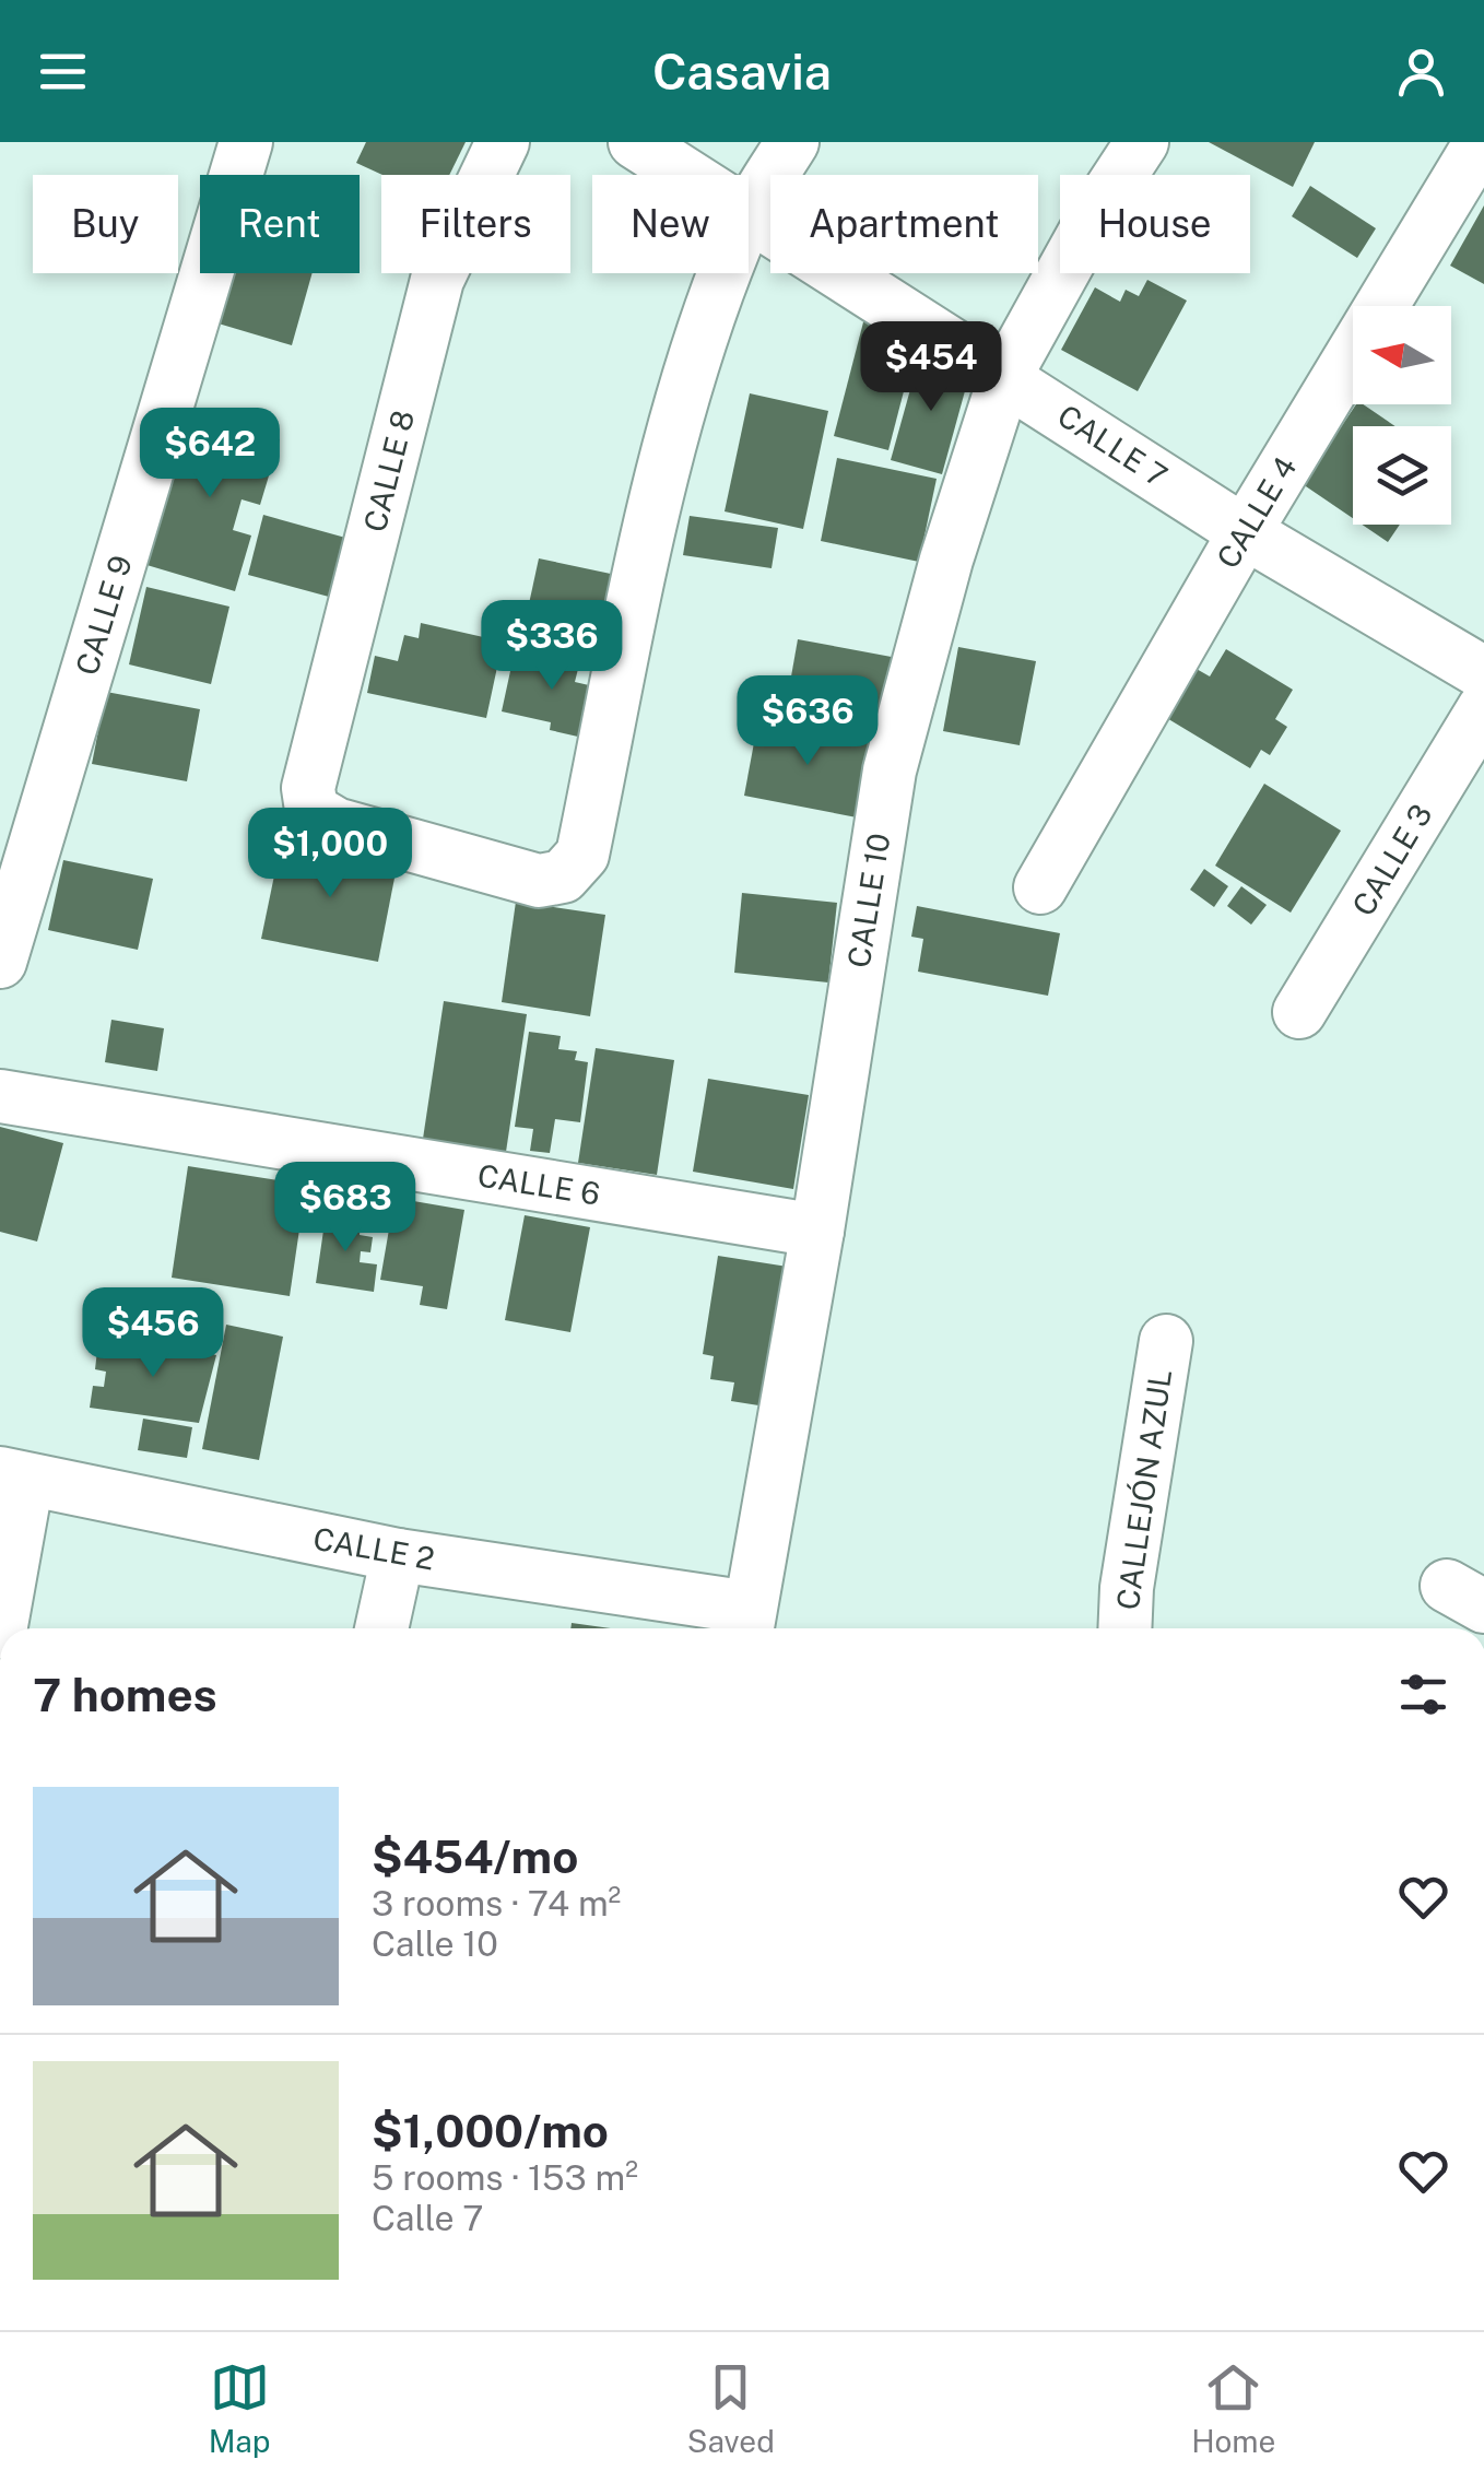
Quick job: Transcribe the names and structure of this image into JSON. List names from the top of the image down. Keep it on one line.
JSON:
{"streets":{"street":["CALLE 7","CALLE 8","CALLE 4","CALLE 9","CALLE 3","CALLE 10","CALLE 6","CALLEJÓN AZUL","CALLE 2"]},"crossings":[["CALLE 7","CALLE 4"],["CALLE 7","CALLE 10"],["CALLE 10","CALLE 6"],["CALLE 10","CALLE 2"]],"north":"left","page":{"header":"Casavia","chip":["Buy","Rent","Filters","New","Apartment","House"],"price":["$454","$642","$336","$636","$1,000","$683","$456"],"heading":"7 homes","list":[{"name":"$454/mo","note":"3 rooms · 74 m² · Calle 10"},{"name":"$1,000/mo","note":"5 rooms · 153 m² · Calle 7"}],"tabs":["Map","Saved","Home"]}}
